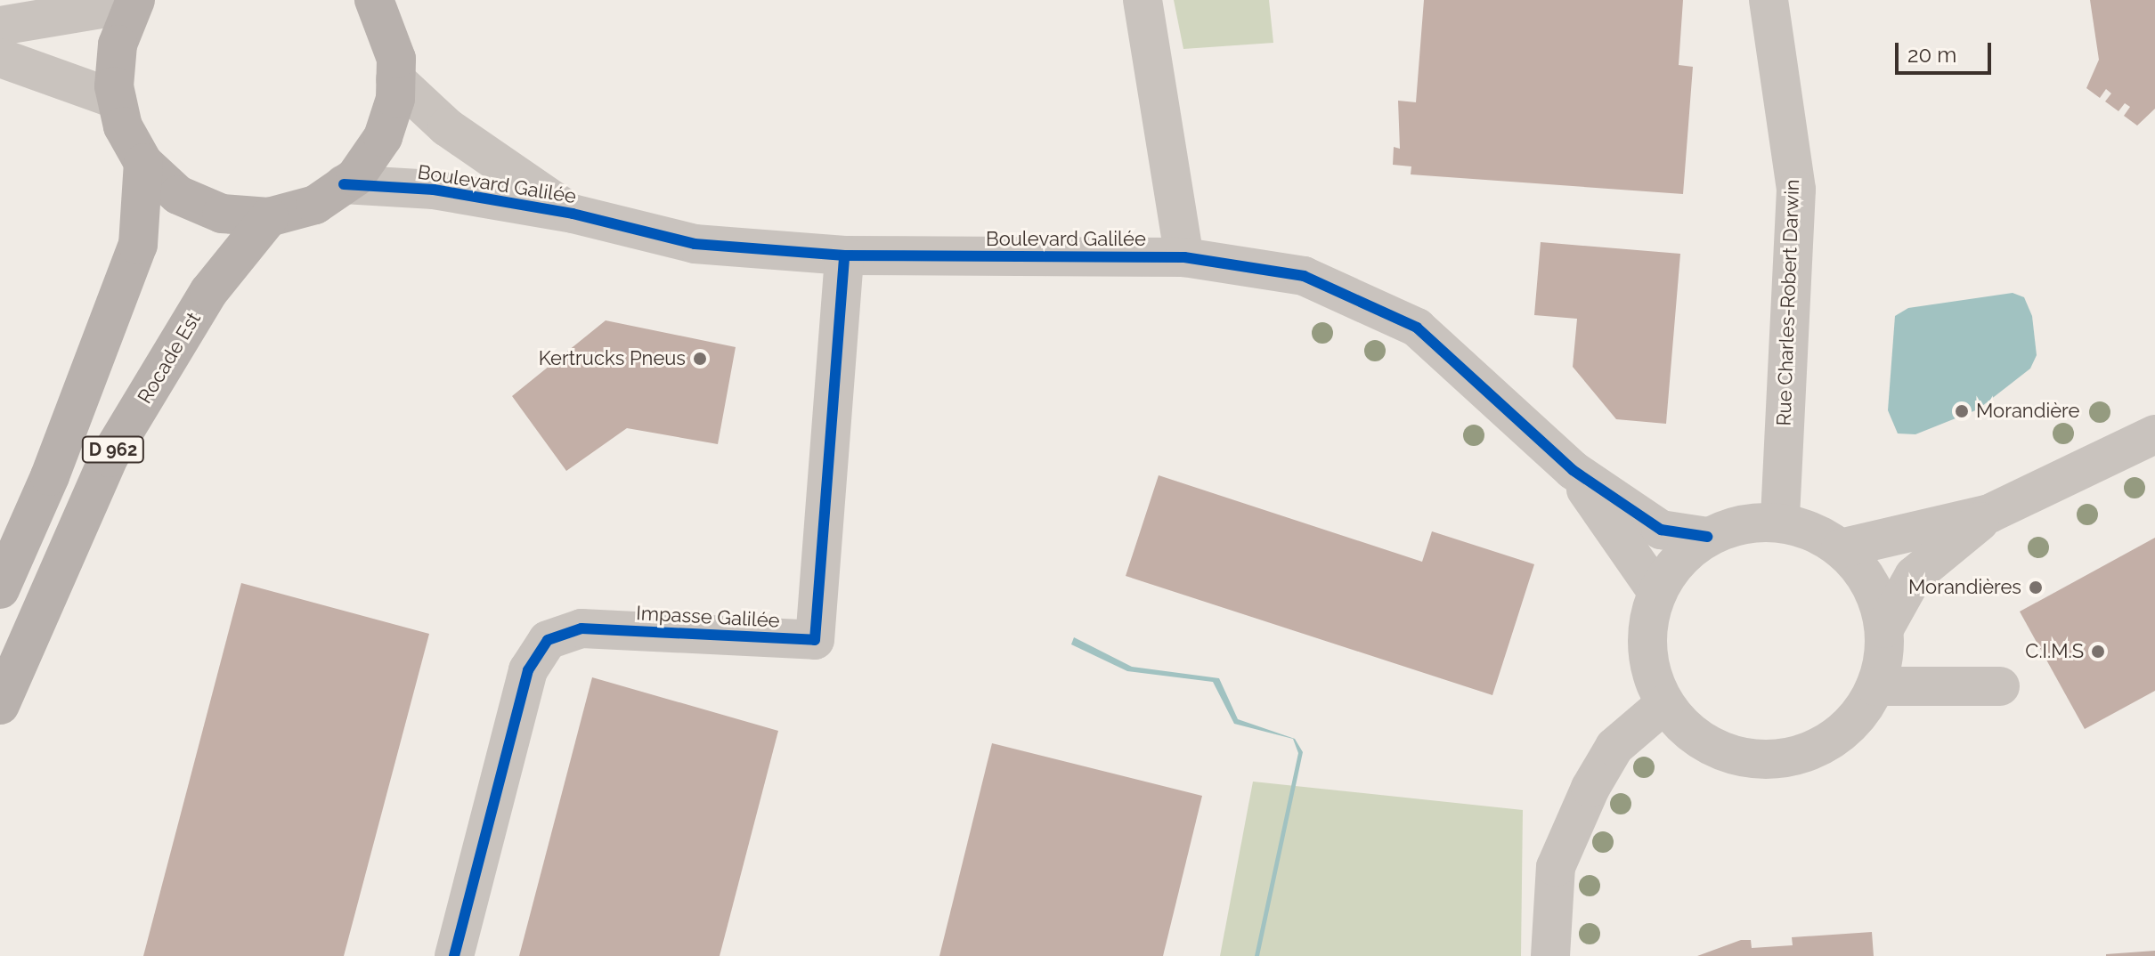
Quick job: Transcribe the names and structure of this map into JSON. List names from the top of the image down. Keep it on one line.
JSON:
{"streets":{"main road":["Rocade Est","D 962"],"street":["Boulevard Galilée","Rue Charles-Robert Darwin","Impasse Galilée"]},"crossings":[["Boulevard Galilée","Rue Charles-Robert Darwin"],["Boulevard Galilée","Impasse Galilée"]],"places":["Kertrucks Pneus","Morandière","Morandières","C.I.M.S"],"scale_bar":"20 m"}
